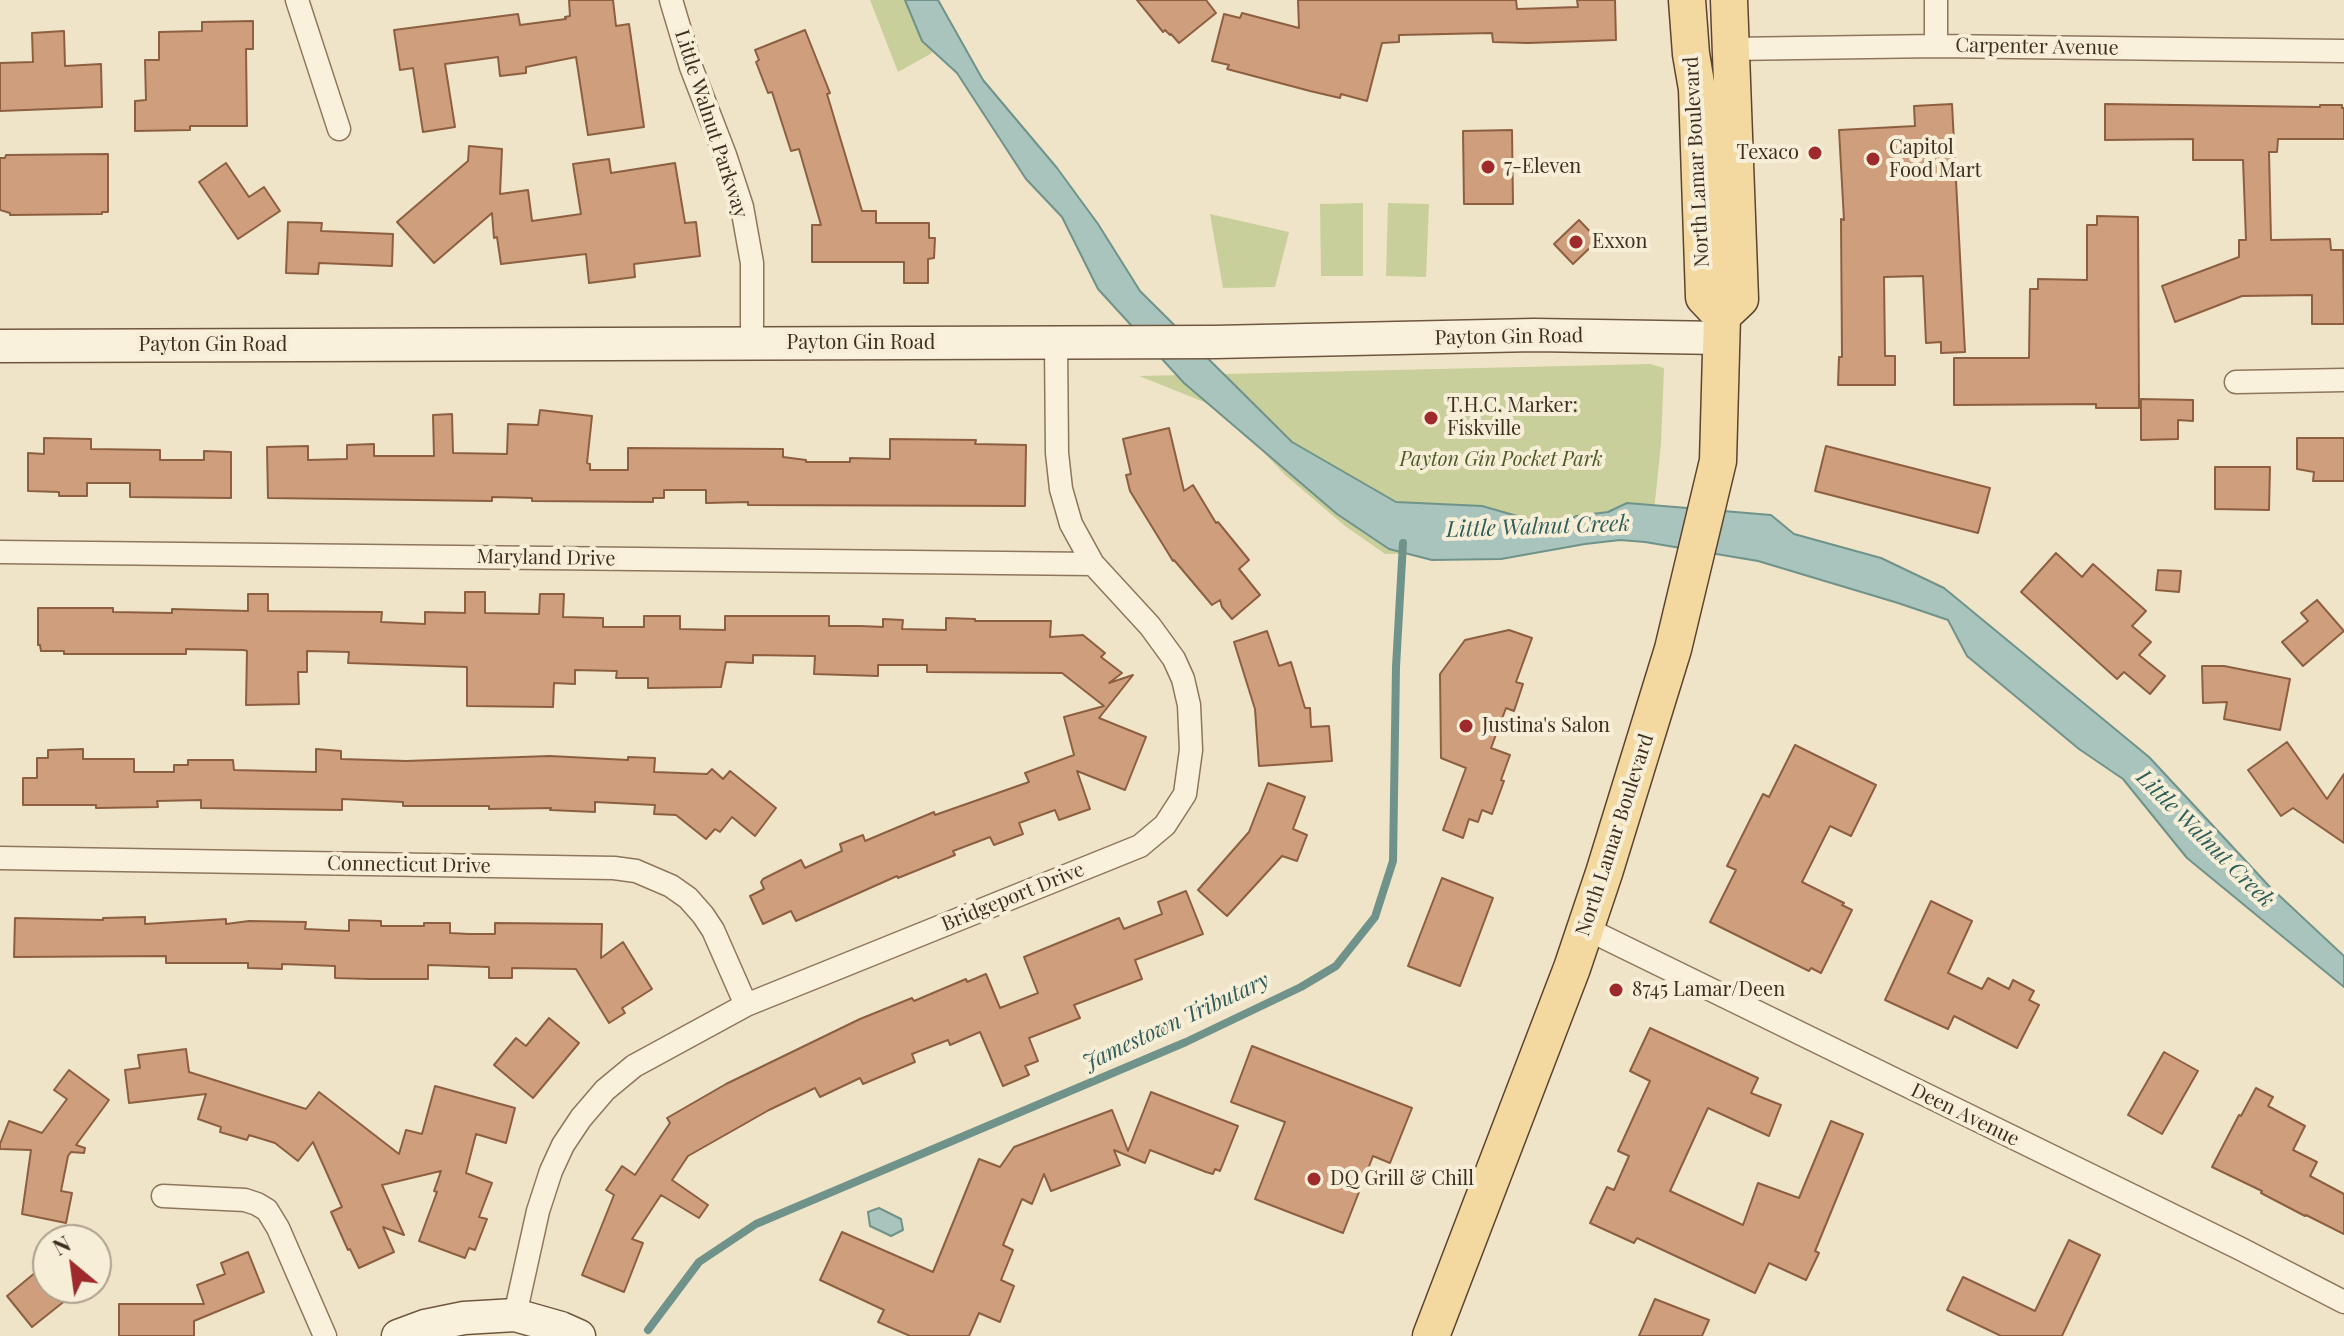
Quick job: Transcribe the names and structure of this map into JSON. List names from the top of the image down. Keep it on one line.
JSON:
{"streets":{"main road":["North Lamar Boulevard"],"street":["Carpenter Avenue","Little Walnut Parkway","Payton Gin Road","Maryland Drive","Connecticut Drive","Bridgeport Drive","Deen Avenue"]},"crossings":[["Carpenter Avenue","North Lamar Boulevard"],["Little Walnut Parkway","Payton Gin Road"],["North Lamar Boulevard","Payton Gin Road"],["North Lamar Boulevard","Deen Avenue"],["Payton Gin Road","Bridgeport Drive"],["Maryland Drive","Bridgeport Drive"],["Connecticut Drive","Bridgeport Drive"]],"water":["Little Walnut Creek","Jamestown Tributary"],"parks":["Payton Gin Pocket Park"],"places":["Texaco","Capitol Food Mart","7-Eleven","Exxon","T.H.C. Marker: Fiskville","Justina's Salon","8745 Lamar/Deen","DQ Grill & Chill"],"north":"top left"}
